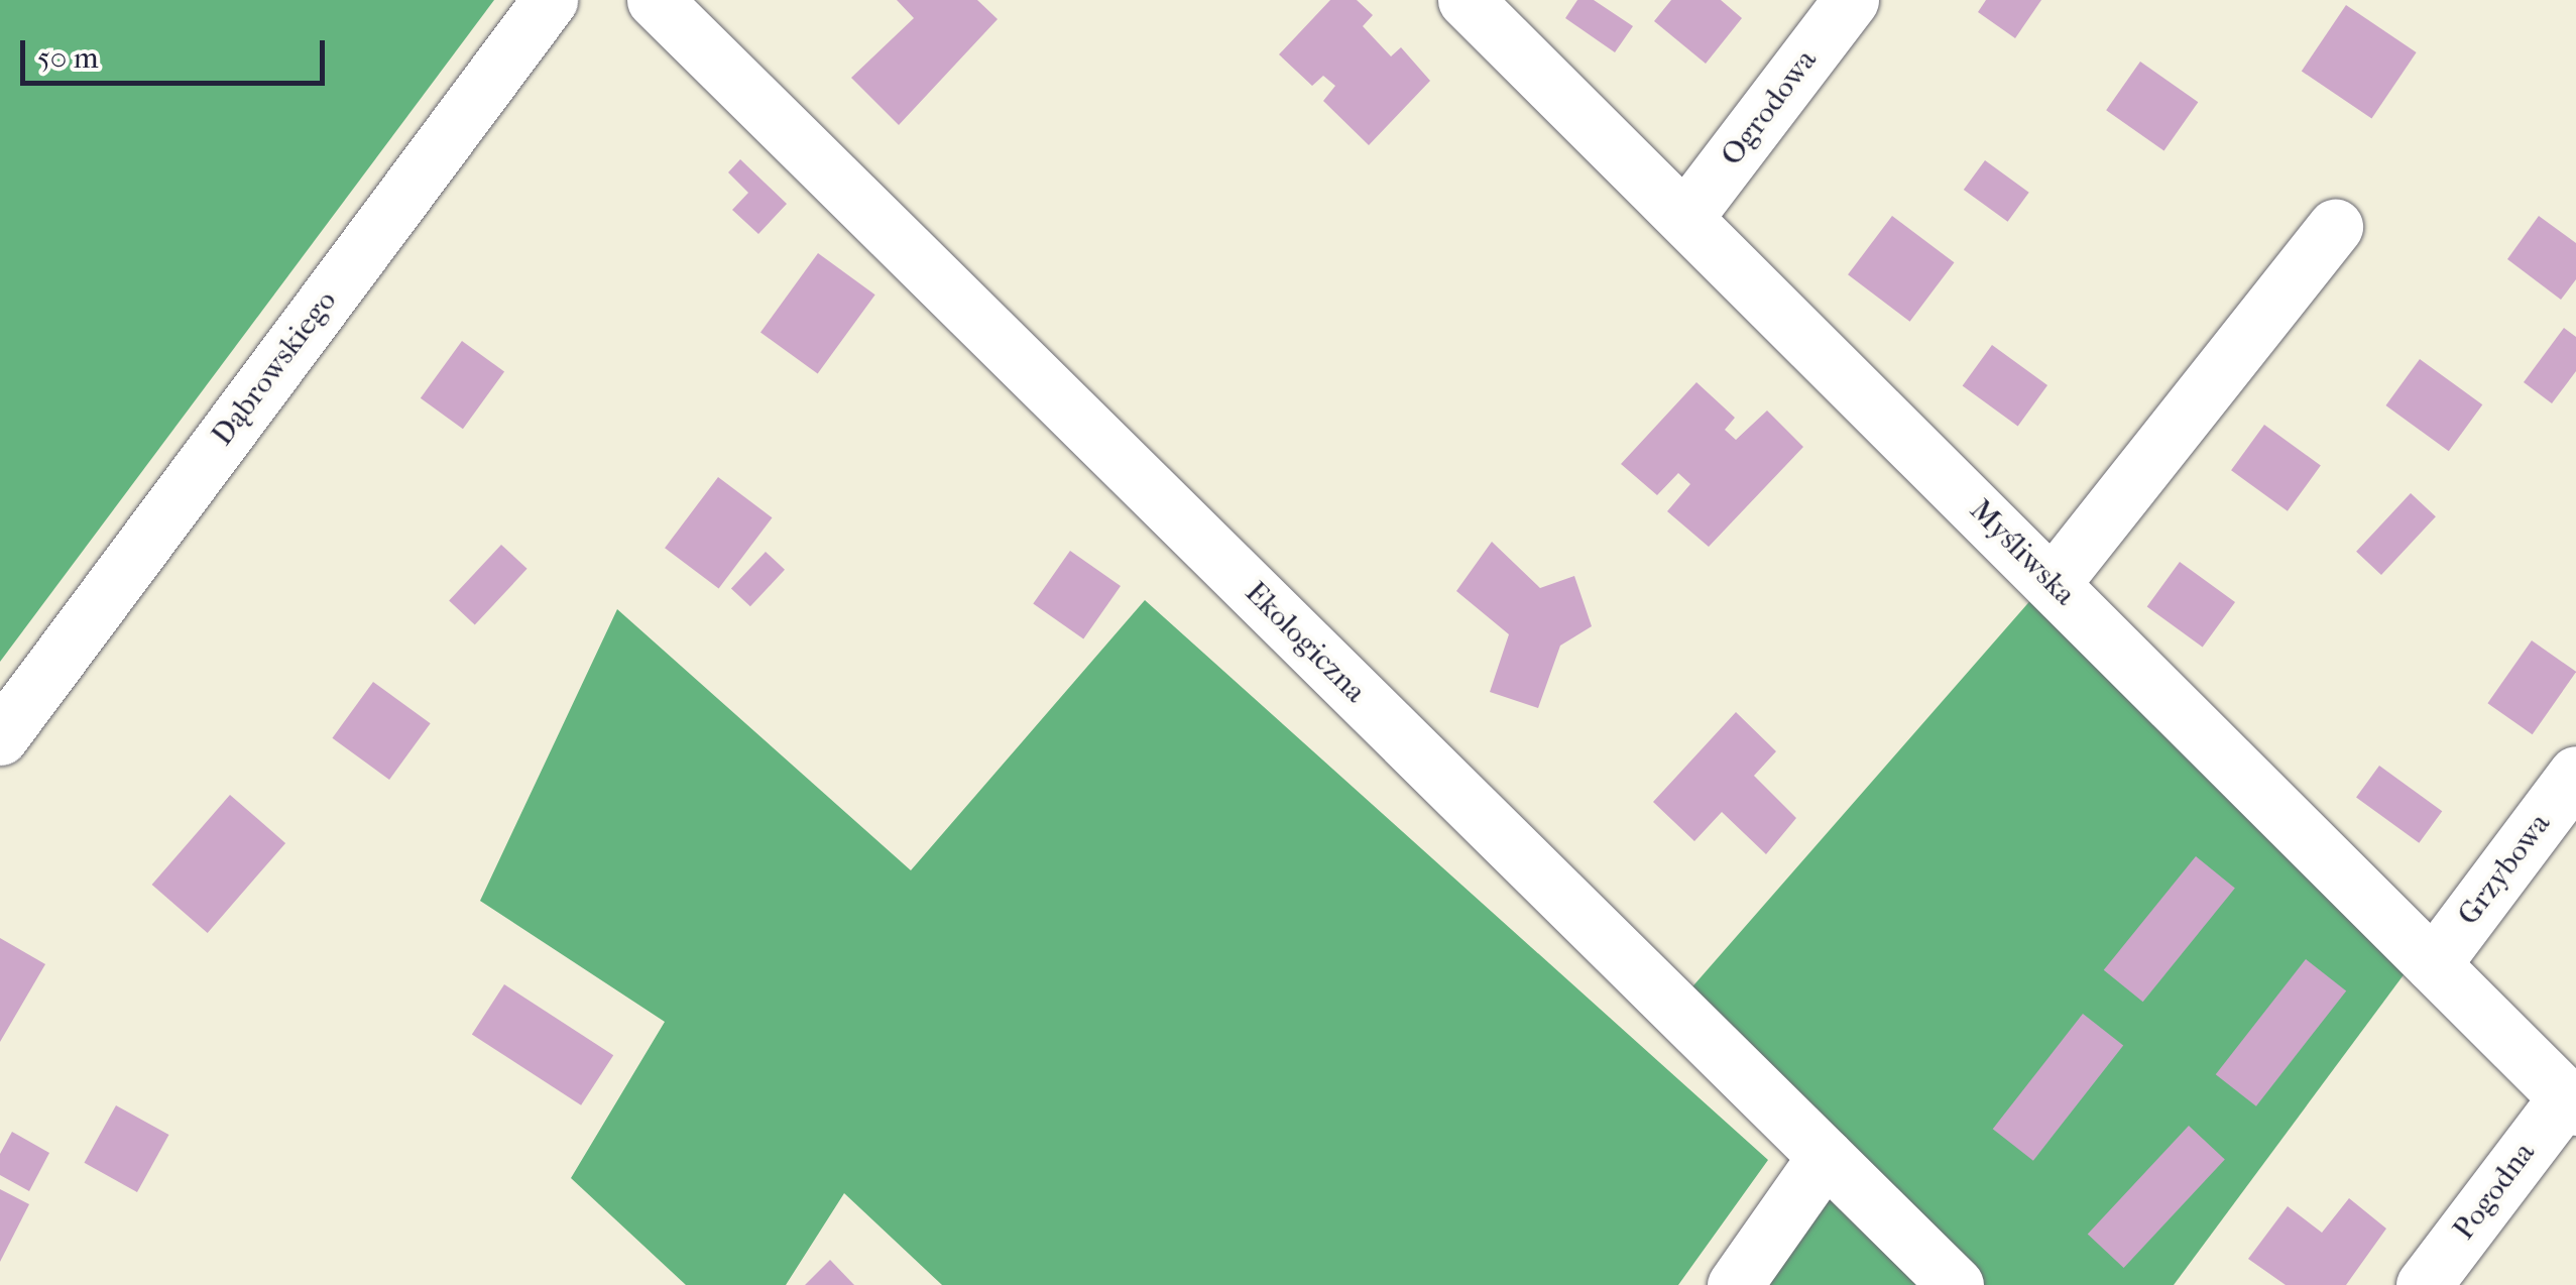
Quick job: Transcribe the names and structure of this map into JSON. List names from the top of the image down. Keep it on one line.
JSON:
{"streets":{"street":["Ogrodowa","Dąbrowskiego","Myśliwska","Ekologiczna","Grzybowa","Pogodna"]},"crossings":[["Ogrodowa","Myśliwska"],["Myśliwska","Grzybowa"],["Myśliwska","Pogodna"]],"scale_bar":"50 m"}
